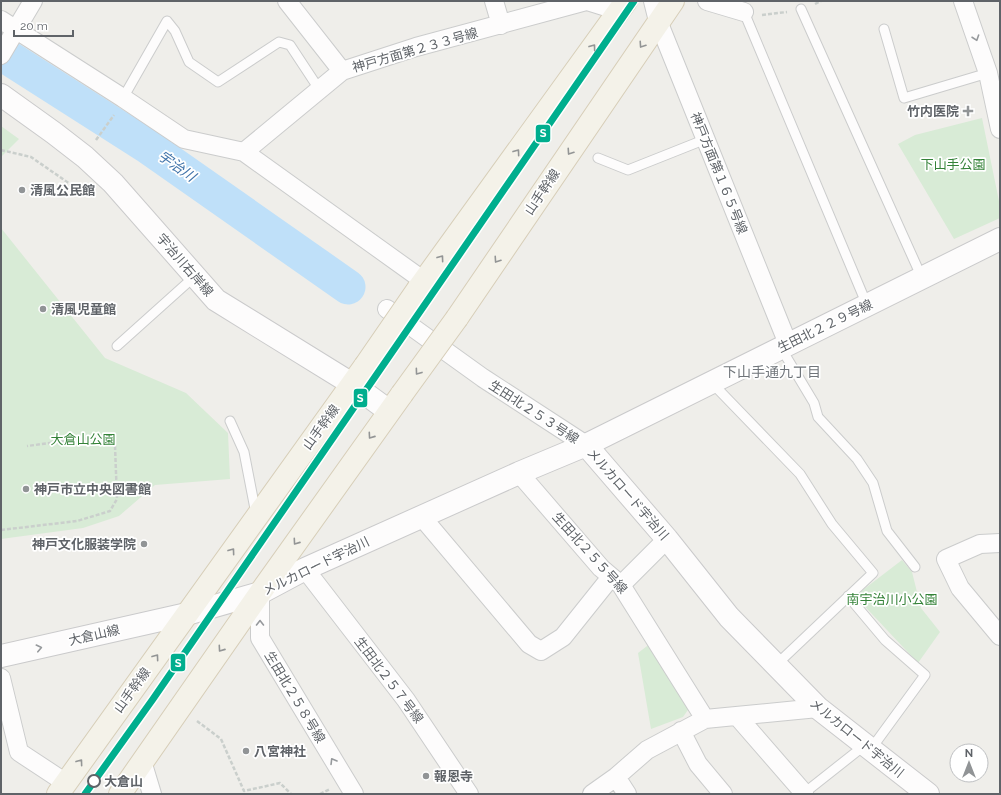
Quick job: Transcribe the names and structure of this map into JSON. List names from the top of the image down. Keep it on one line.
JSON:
{"streets":{"main road":["山手幹線"],"street":["神戸方面第２３３号線","神戸方面第１６５号線","宇治川右岸線","生田北２２９号線","生田北２５３号線","メルカロード宇治川","生田北２５５号線","大倉山線","生田北２５７号線","生田北２５８号線"]},"crossings":[["神戸方面第２３３号線","山手幹線"],["神戸方面第１６５号線","山手幹線"],["神戸方面第１６５号線","生田北２２９号線"],["山手幹線","宇治川右岸線"],["山手幹線","メルカロード宇治川"],["山手幹線","大倉山線"],["山手幹線","生田北２５８号線"],["生田北２２９号線","生田北２５３号線"],["生田北２２９号線","メルカロード宇治川"],["生田北２５３号線","メルカロード宇治川"],["メルカロード宇治川","生田北２５５号線"],["メルカロード宇治川","大倉山線"],["メルカロード宇治川","生田北２５７号線"],["メルカロード宇治川","生田北２５８号線"]],"one_way":["大倉山線","生田北２５８号線"],"districts":["下山手通九丁目"],"water":["宇治川"],"parks":["下山手公園","大倉山公園","南宇治川小公園"],"places":{"health":["竹内医院"],"other":["清風公民館","清風児童館","神戸市立中央図書館","神戸文化服装学院","八宮神社","報恩寺","大倉山"]},"lines":["transit line S"],"scale_bar":"20 m","north":"top"}
